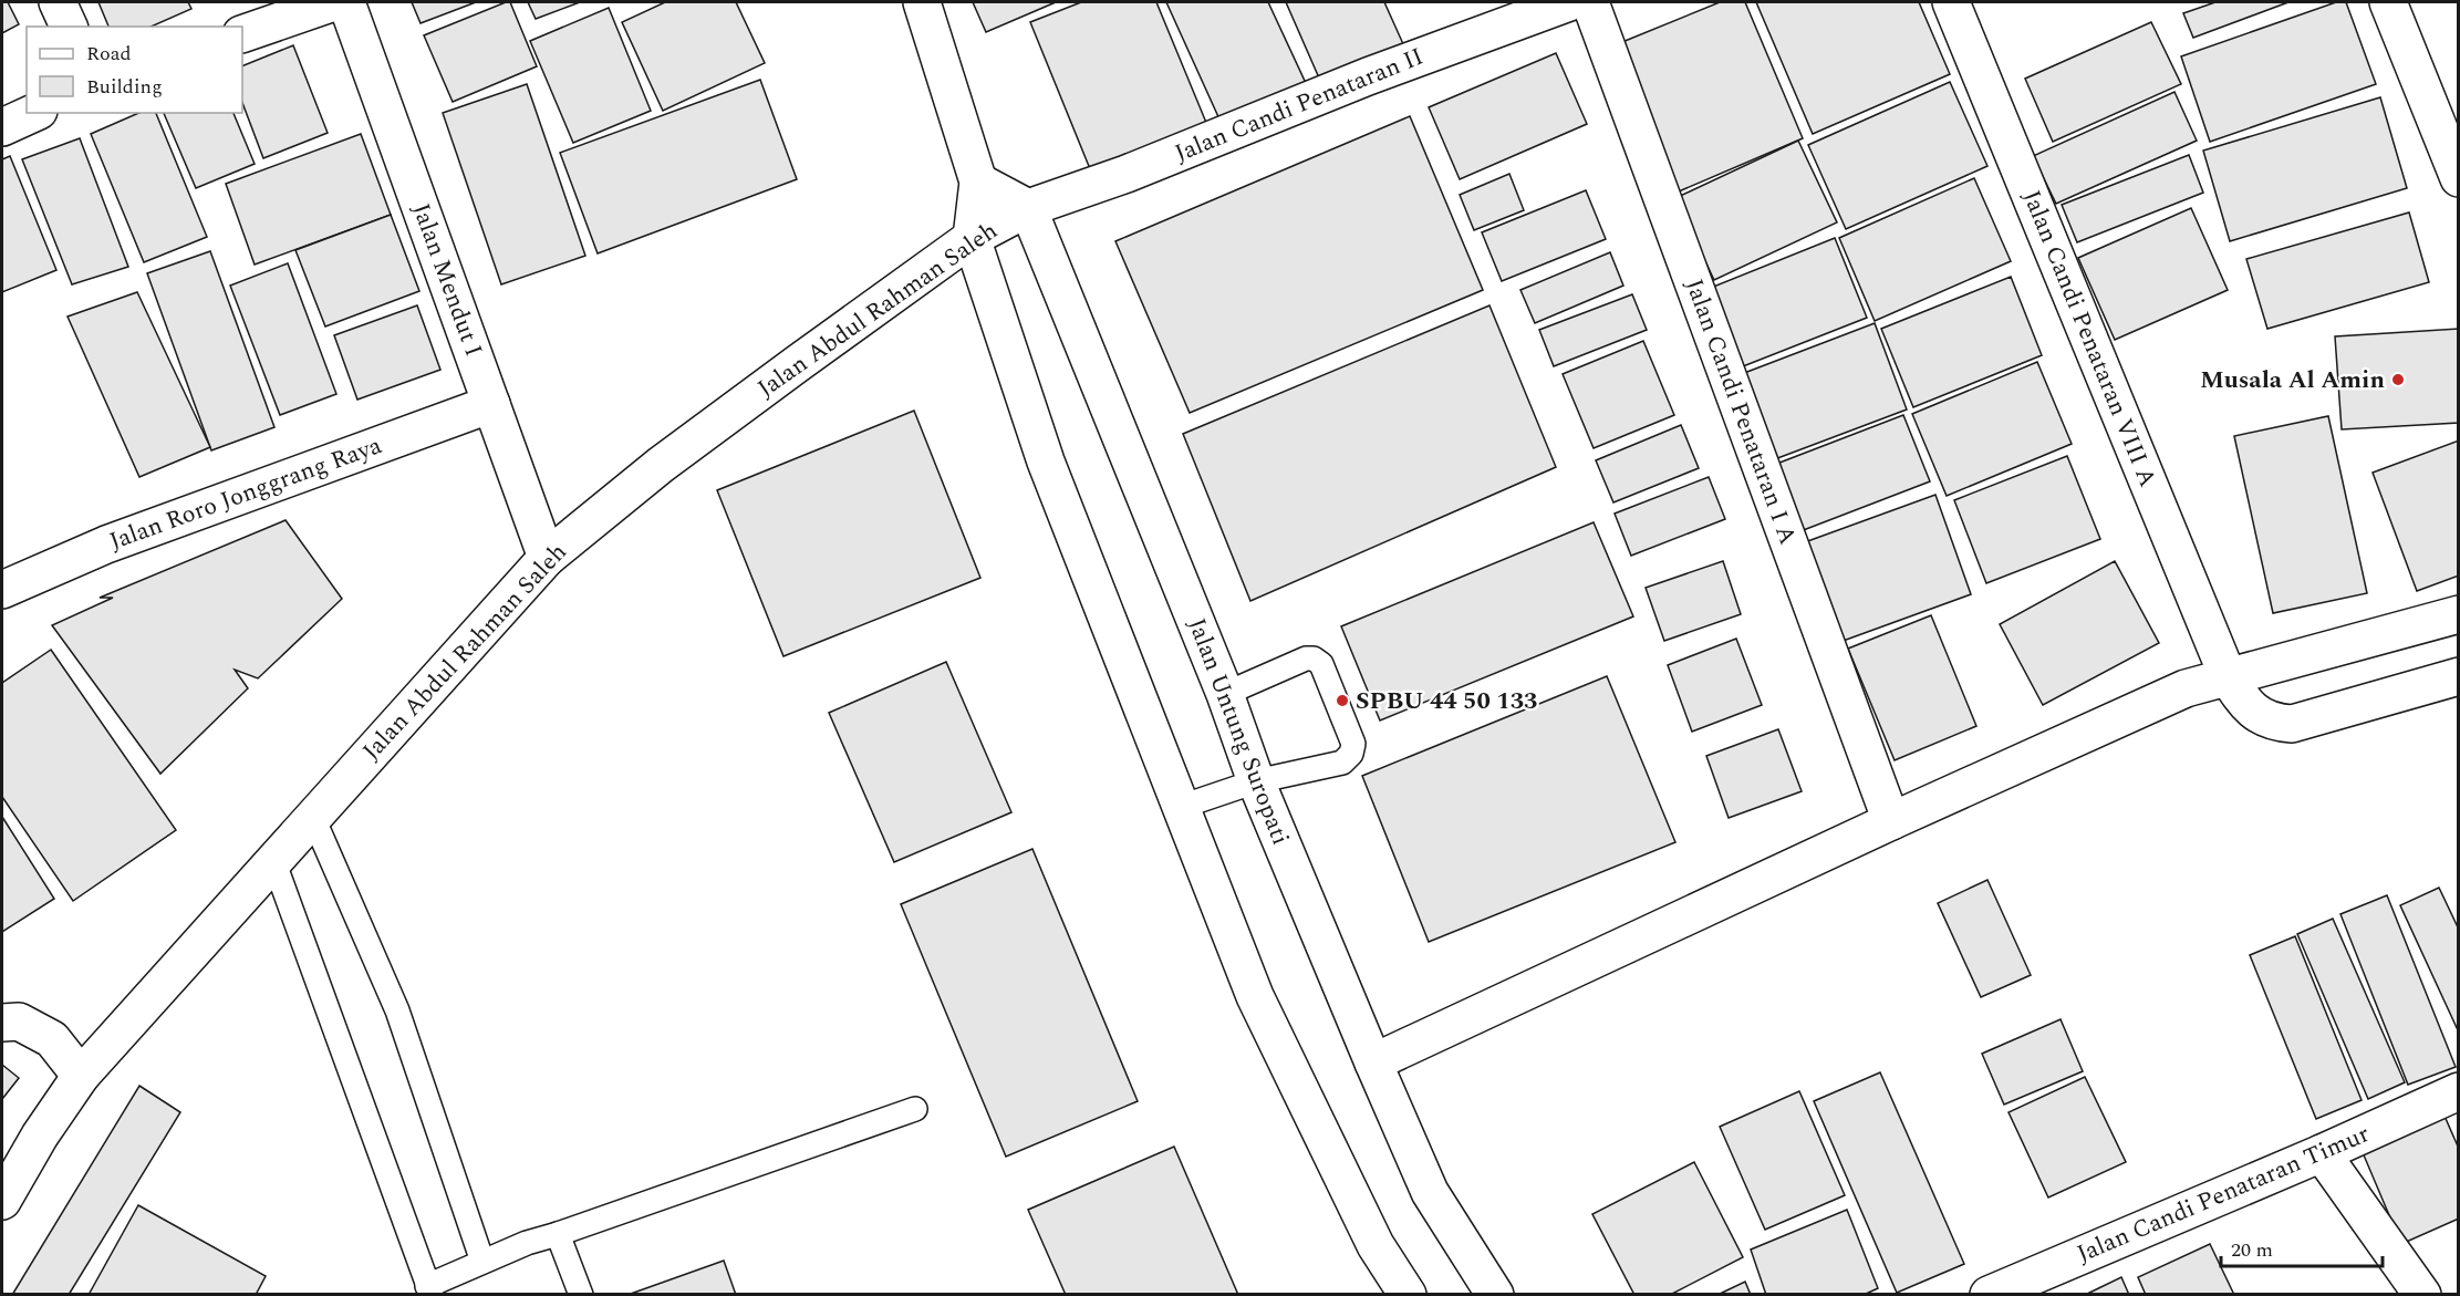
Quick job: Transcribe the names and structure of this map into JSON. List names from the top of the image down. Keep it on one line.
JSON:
{"streets":{"street":["Jalan Candi Penataran II","Jalan Mendut I","Jalan Abdul Rahman Saleh","Jalan Candi Penataran VIII A","Jalan Candi Penataran I A","Jalan Roro Jonggrang Raya","Jalan Untung Suropati","Jalan Candi Penataran Timur"]},"crossings":[["Jalan Candi Penataran II","Jalan Abdul Rahman Saleh"],["Jalan Candi Penataran II","Jalan Untung Suropati"],["Jalan Mendut I","Jalan Abdul Rahman Saleh"],["Jalan Mendut I","Jalan Roro Jonggrang Raya"],["Jalan Abdul Rahman Saleh","Jalan Untung Suropati"]],"places":["Musala Al Amin","SPBU 44 50 133"],"legend":["Road","Building"],"scale_bar":"20 m"}
